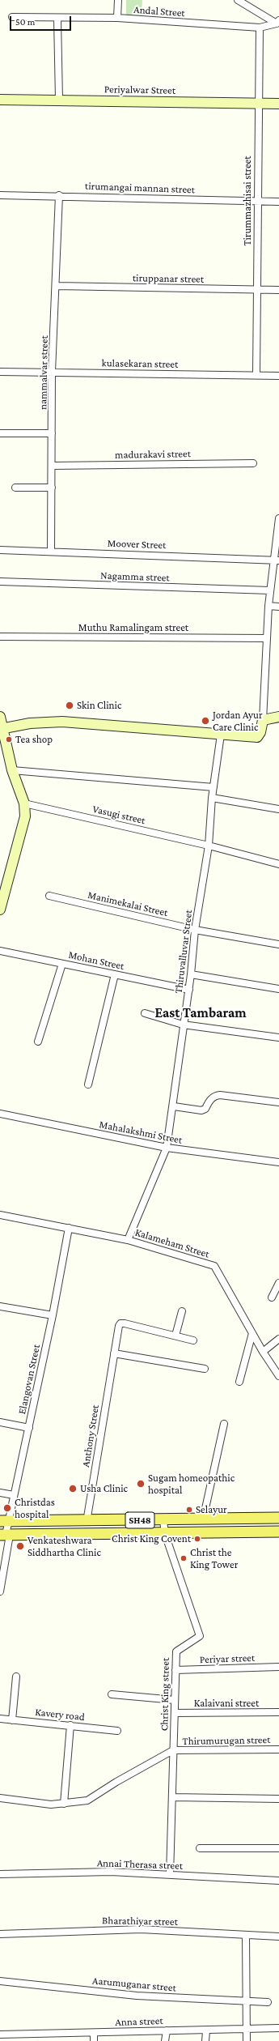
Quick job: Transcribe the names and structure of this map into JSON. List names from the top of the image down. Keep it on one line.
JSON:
{"streets":{"main road":["SH48"],"street":["Andal Street","Periyalwar Street","tirumangai mannan street","Tirummazhisai street","tiruppanar street","kulasekaran street","nammalvar street","madurakavi street","Moover Street","Nagamma street","Muthu Ramalingam street","Vasugi street","Manimekalai Street","Thiruvalluvar Street","Mohan Street","Mahalakshmi Street","Kalameham Street","Elangovan Street","Anthony Street","Periyar street","Christ King street","Kalaivani street","Kavery road","Thirumurugan street","Annai Therasa street","Bharathiyar street","Aarumuganar street","Anna street"]},"crossings":[["Andal Street","Tirummazhisai street"],["Periyalwar Street","Tirummazhisai street"],["tirumangai mannan street","Tirummazhisai street"],["tirumangai mannan street","nammalvar street"],["Tirummazhisai street","tiruppanar street"],["Tirummazhisai street","kulasekaran street"],["tiruppanar street","nammalvar street"],["kulasekaran street","nammalvar street"],["nammalvar street","madurakavi street"],["nammalvar street","Moover Street"],["Vasugi street","Thiruvalluvar Street"],["Manimekalai Street","Thiruvalluvar Street"],["Thiruvalluvar Street","Mohan Street"],["Thiruvalluvar Street","Mahalakshmi Street"],["Thiruvalluvar Street","Kalameham Street"],["Kalameham Street","Elangovan Street"],["Elangovan Street","SH48"],["Anthony Street","SH48"],["SH48","Christ King street"],["Periyar street","Christ King street"],["Christ King street","Kalaivani street"],["Christ King street","Thirumurugan street"],["Christ King street","Annai Therasa street"]],"districts":["East Tambaram"],"places":["Skin Clinic","Jordan Ayur Care Clinic","Tea shop","Sugam homeopathic hospital","Usha Clinic","Christdas hospital","Selayur","Christ King Covent","Venkateshwara Siddhartha Clinic","Christ the King Tower"],"scale_bar":"50 m"}
